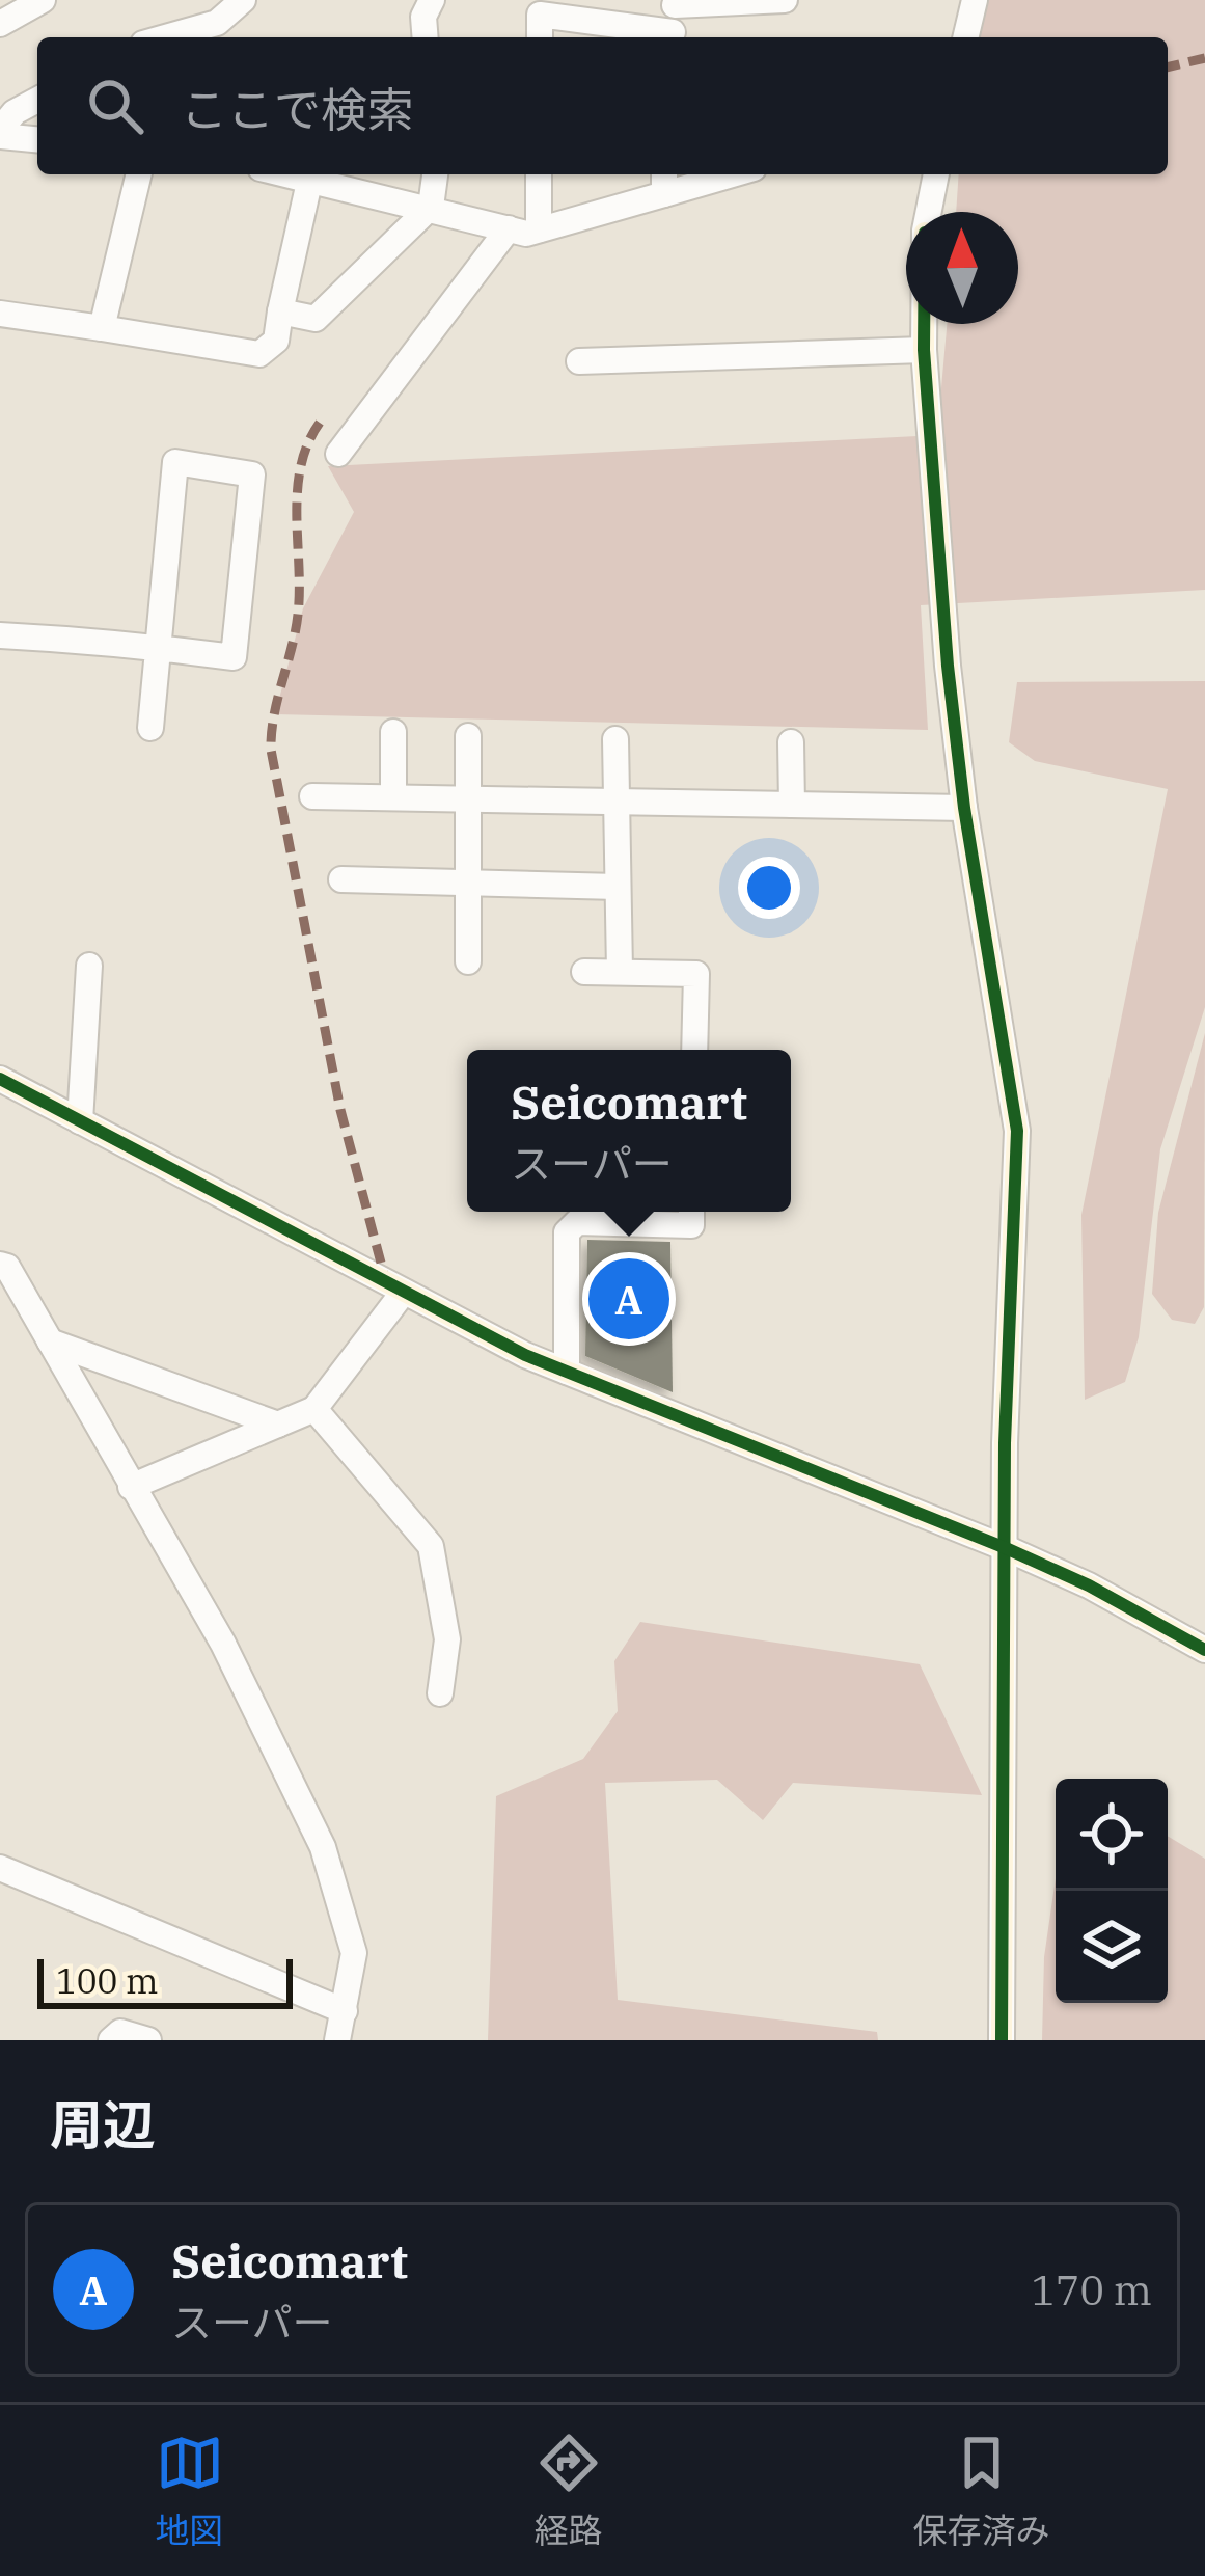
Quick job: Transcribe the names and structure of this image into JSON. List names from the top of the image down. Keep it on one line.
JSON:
{"scale_bar":"100 m","north":"top","page":{"search":"ここで検索","popup":["Seicomart","スーパー"],"pins":"A","scale":"100 m","heading":"周辺","list":[{"mark":"A","name":"Seicomart","note":"スーパー","value":"170 m"}],"nav":["地図","経路","保存済み"]}}
